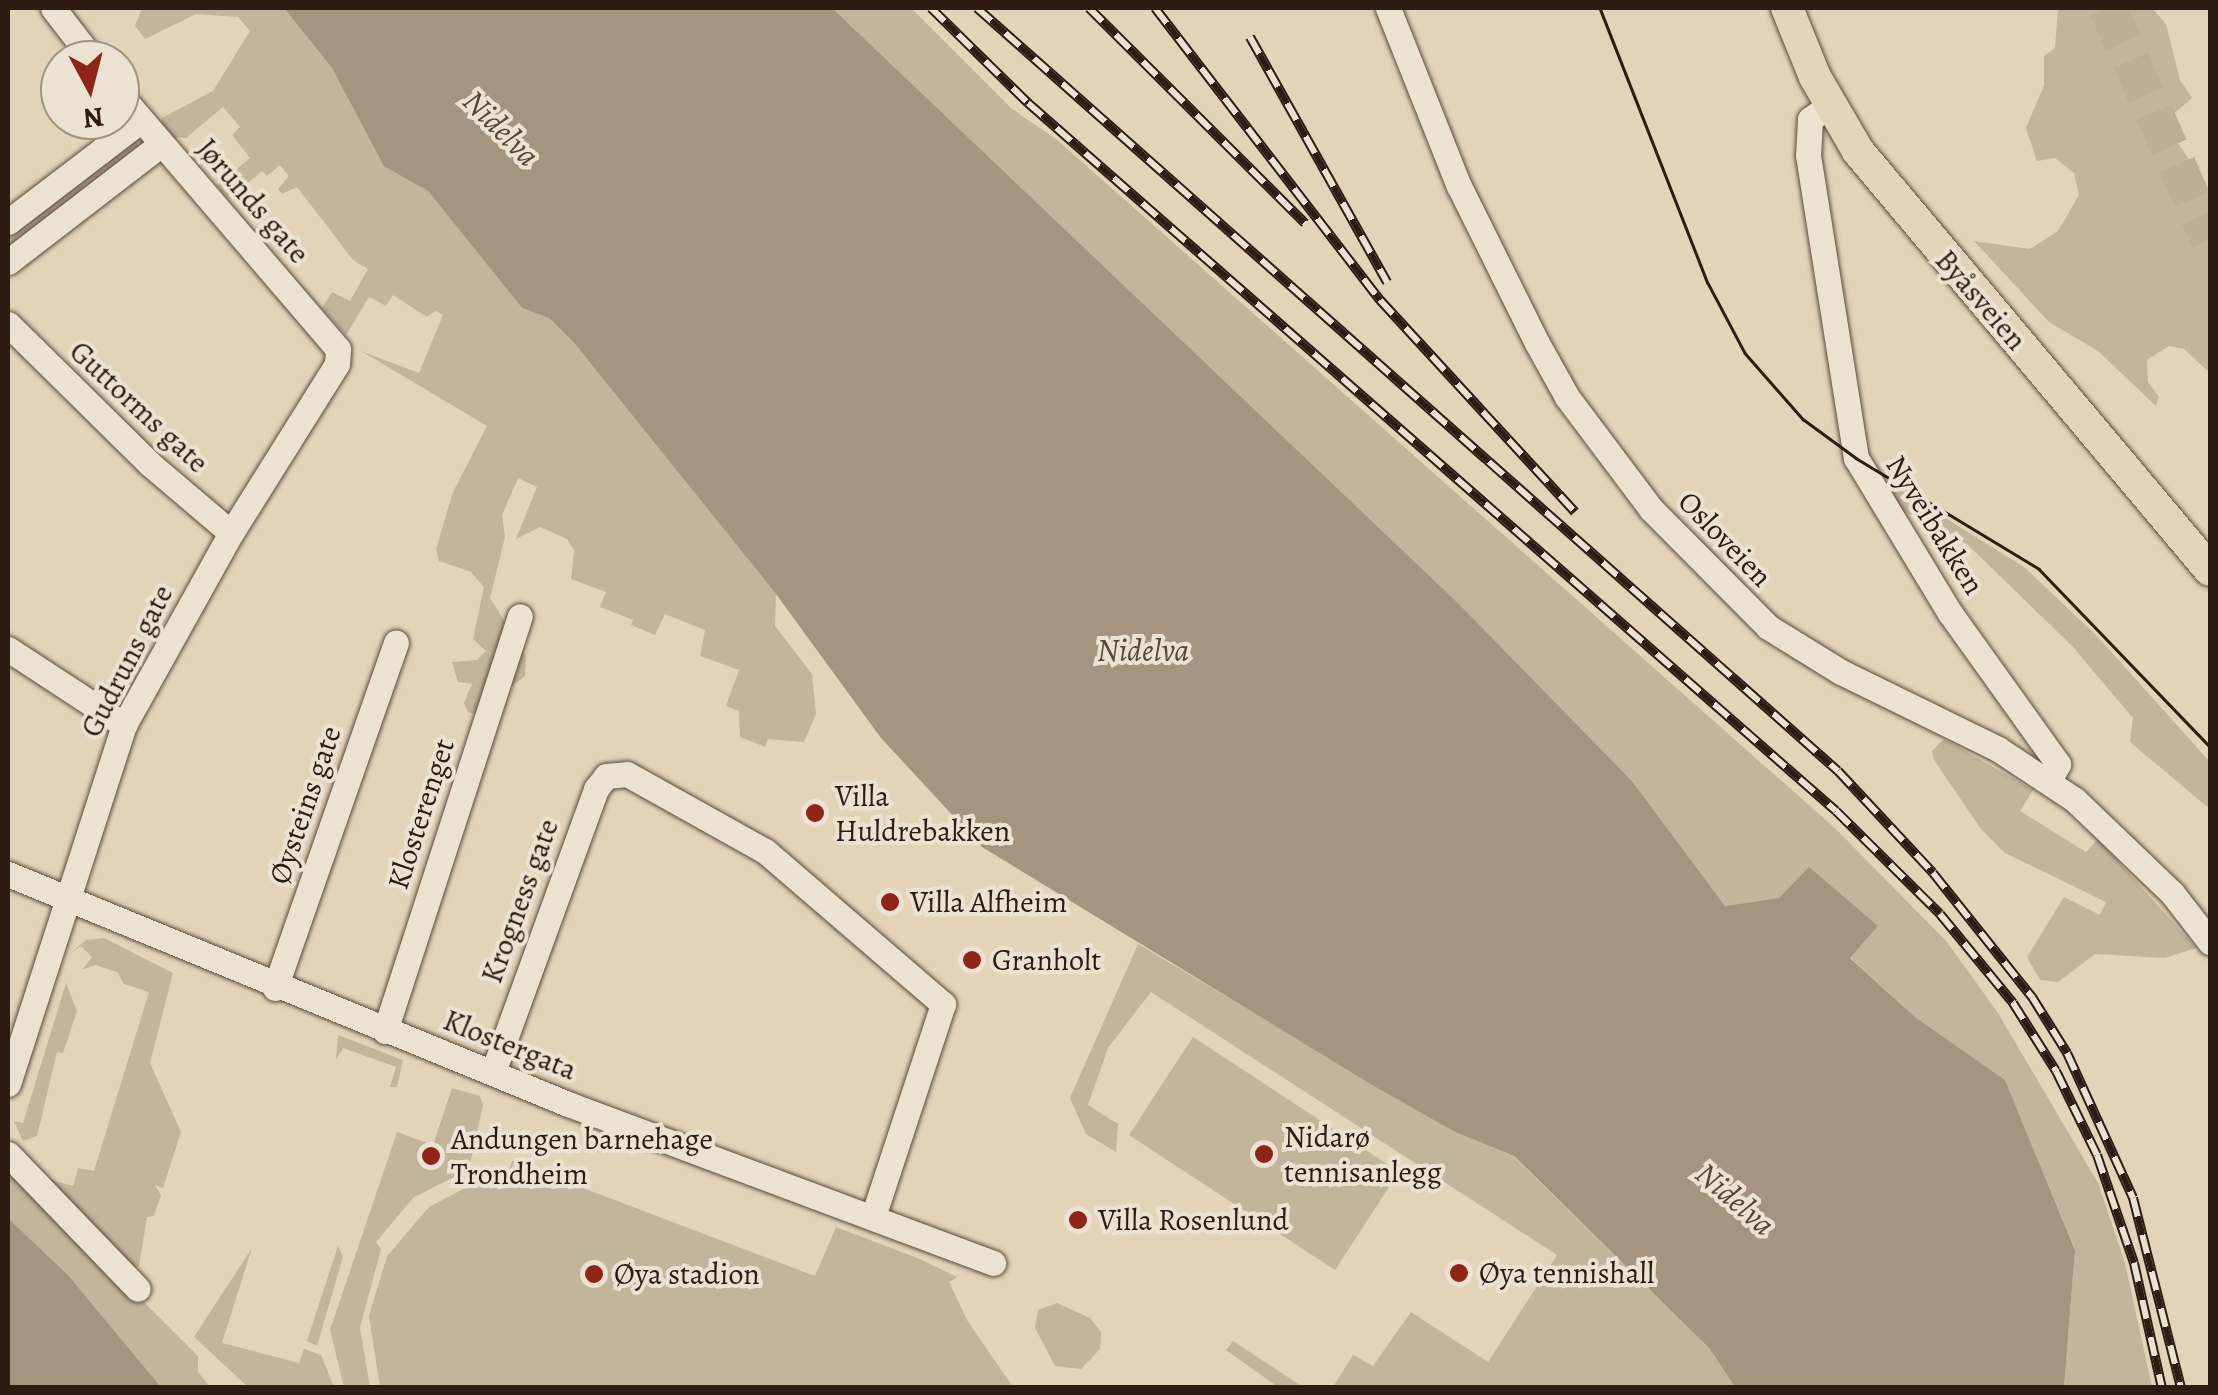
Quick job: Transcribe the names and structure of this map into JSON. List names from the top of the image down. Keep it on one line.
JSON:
{"streets":{"main road":["Byåsveien"],"street":["Jørunds gate","Guttorms gate","Nyveibakken","Osloveien","Gudruns gate","Øysteins gate","Klosterenget","Krogness gate","Klostergata"]},"crossings":[["Jørunds gate","Gudruns gate"],["Byåsveien","Nyveibakken"],["Guttorms gate","Gudruns gate"],["Nyveibakken","Osloveien"],["Gudruns gate","Klostergata"],["Øysteins gate","Klostergata"],["Klosterenget","Klostergata"],["Krogness gate","Klostergata"]],"water":["Nidelva"],"places":["Villa Huldrebakken","Villa Alfheim","Granholt","Nidarø tennisanlegg","Andungen barnehage Trondheim","Villa Rosenlund","Øya tennishall","Øya stadion"],"north":"bottom"}
